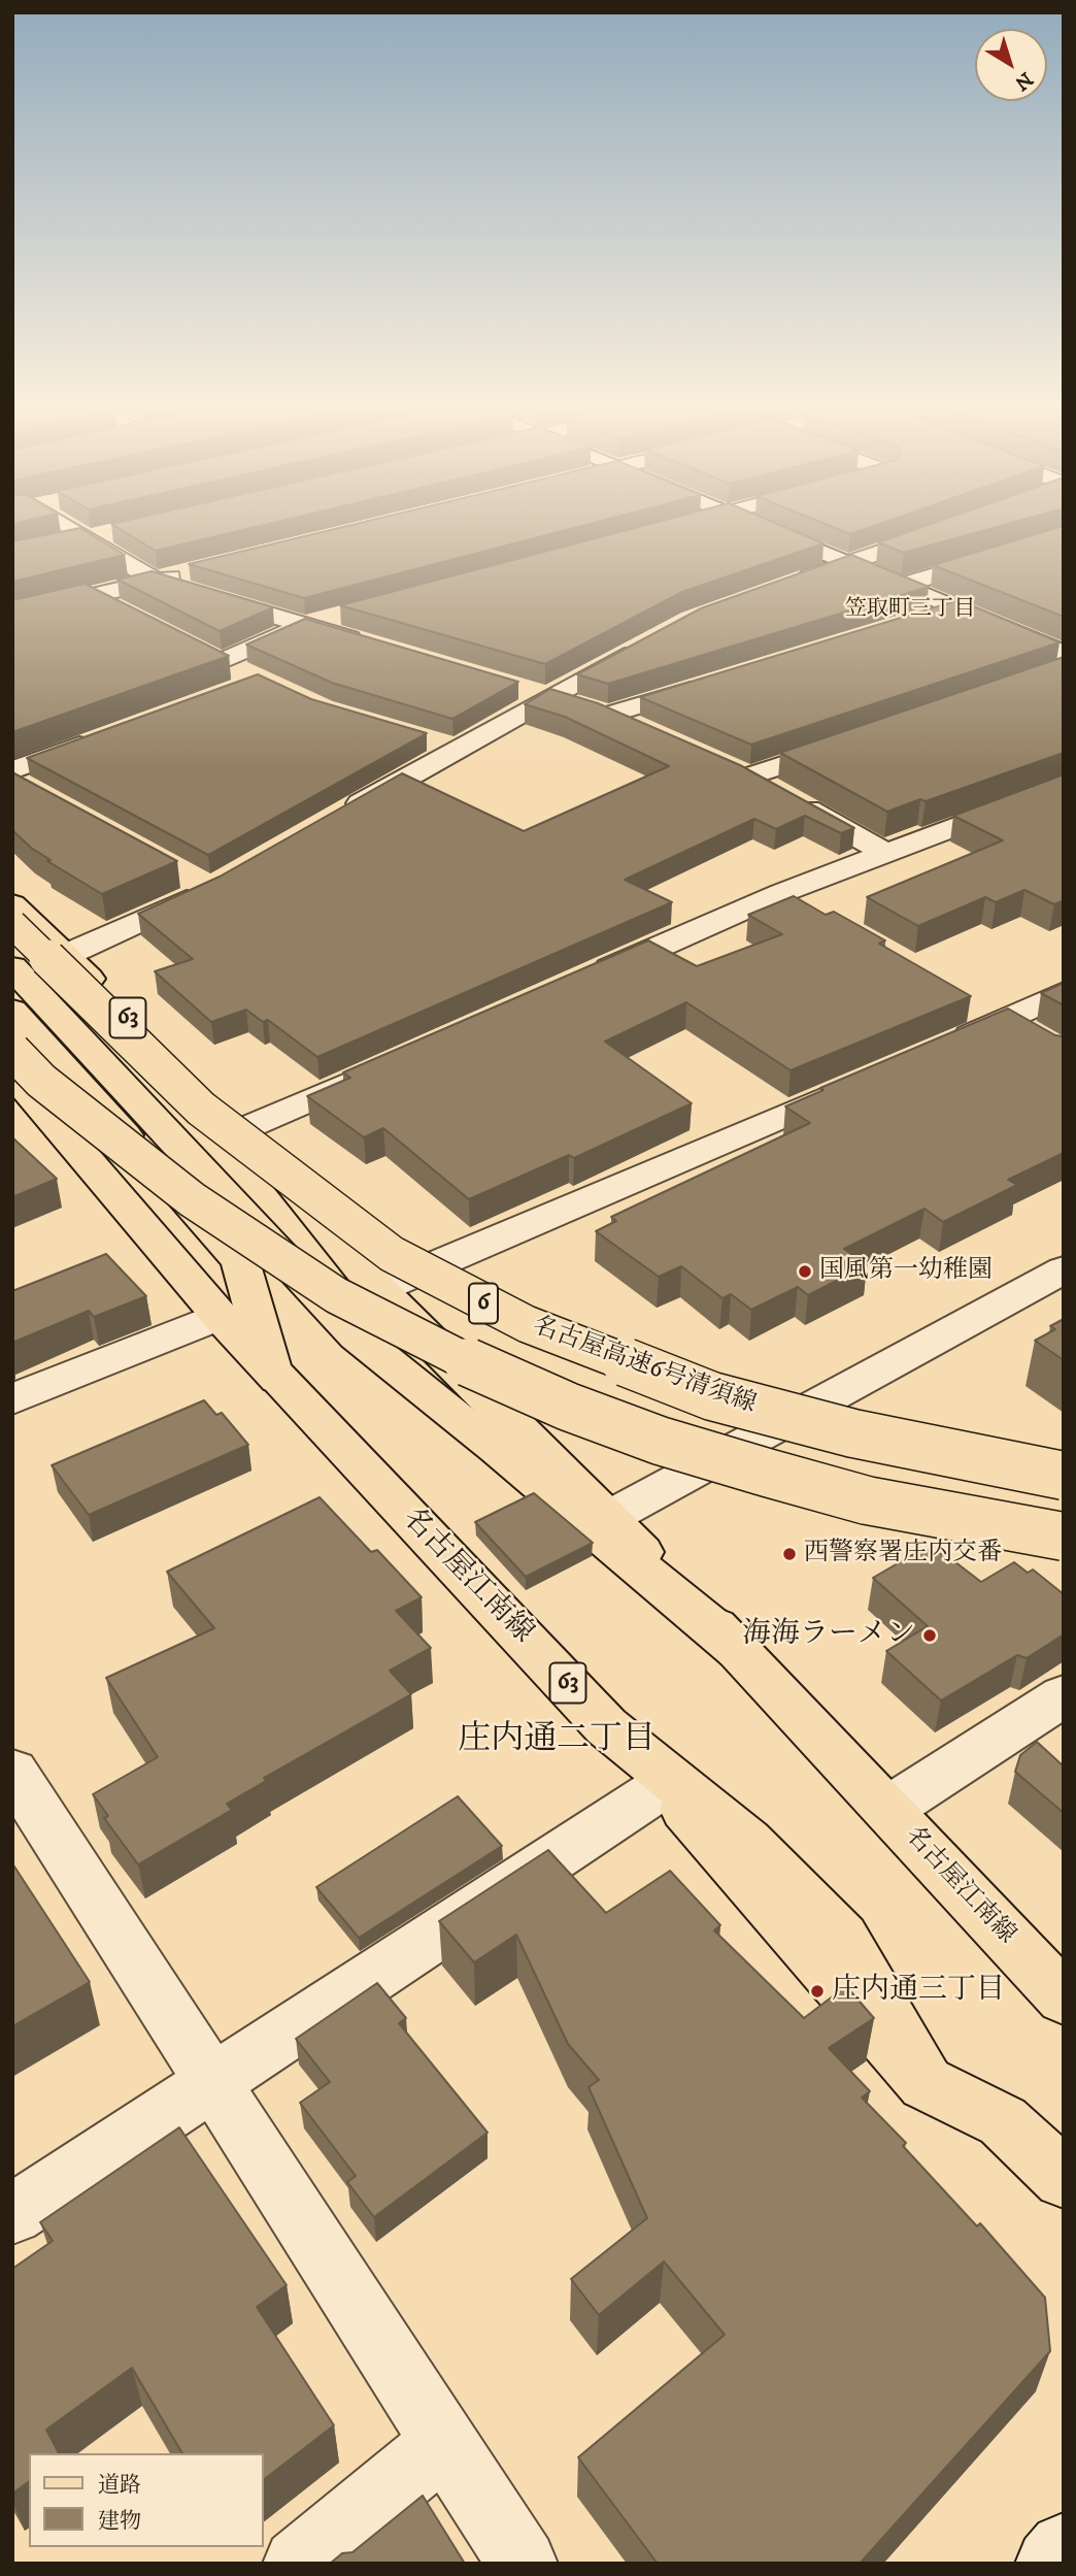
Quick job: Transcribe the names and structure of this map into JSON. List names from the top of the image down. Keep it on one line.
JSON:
{"streets":{"main road":["63","6","名古屋高速6号清須線","名古屋江南線"]},"districts":["笠取町三丁目","庄内通二丁目"],"places":["国風第一幼稚園","西警察署庄内交番","海海ラーメン","庄内通三丁目"],"legend":["道路","建物"],"north":"bottom right"}
